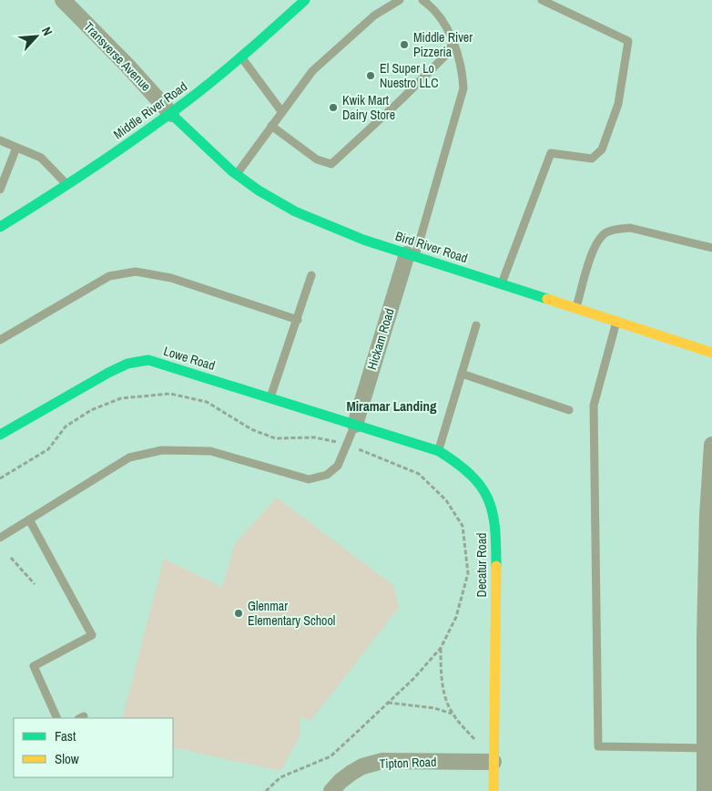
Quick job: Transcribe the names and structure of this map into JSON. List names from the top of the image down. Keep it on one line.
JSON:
{"streets":{"street":["Transverse Avenue","Middle River Road","Bird River Road","Hickam Road","Lowe Road","Decatur Road","Tipton Road"]},"crossings":[["Transverse Avenue","Middle River Road"],["Transverse Avenue","Bird River Road"],["Middle River Road","Bird River Road"],["Bird River Road","Hickam Road"],["Hickam Road","Lowe Road"],["Hickam Road","Decatur Road"],["Lowe Road","Decatur Road"],["Decatur Road","Tipton Road"]],"districts":["Miramar Landing"],"places":["Middle River Pizzeria","El Super Lo Nuestro LLC","Kwik Mart Dairy Store","Glenmar Elementary School"],"legend":["Fast","Slow"],"north":"top right"}
